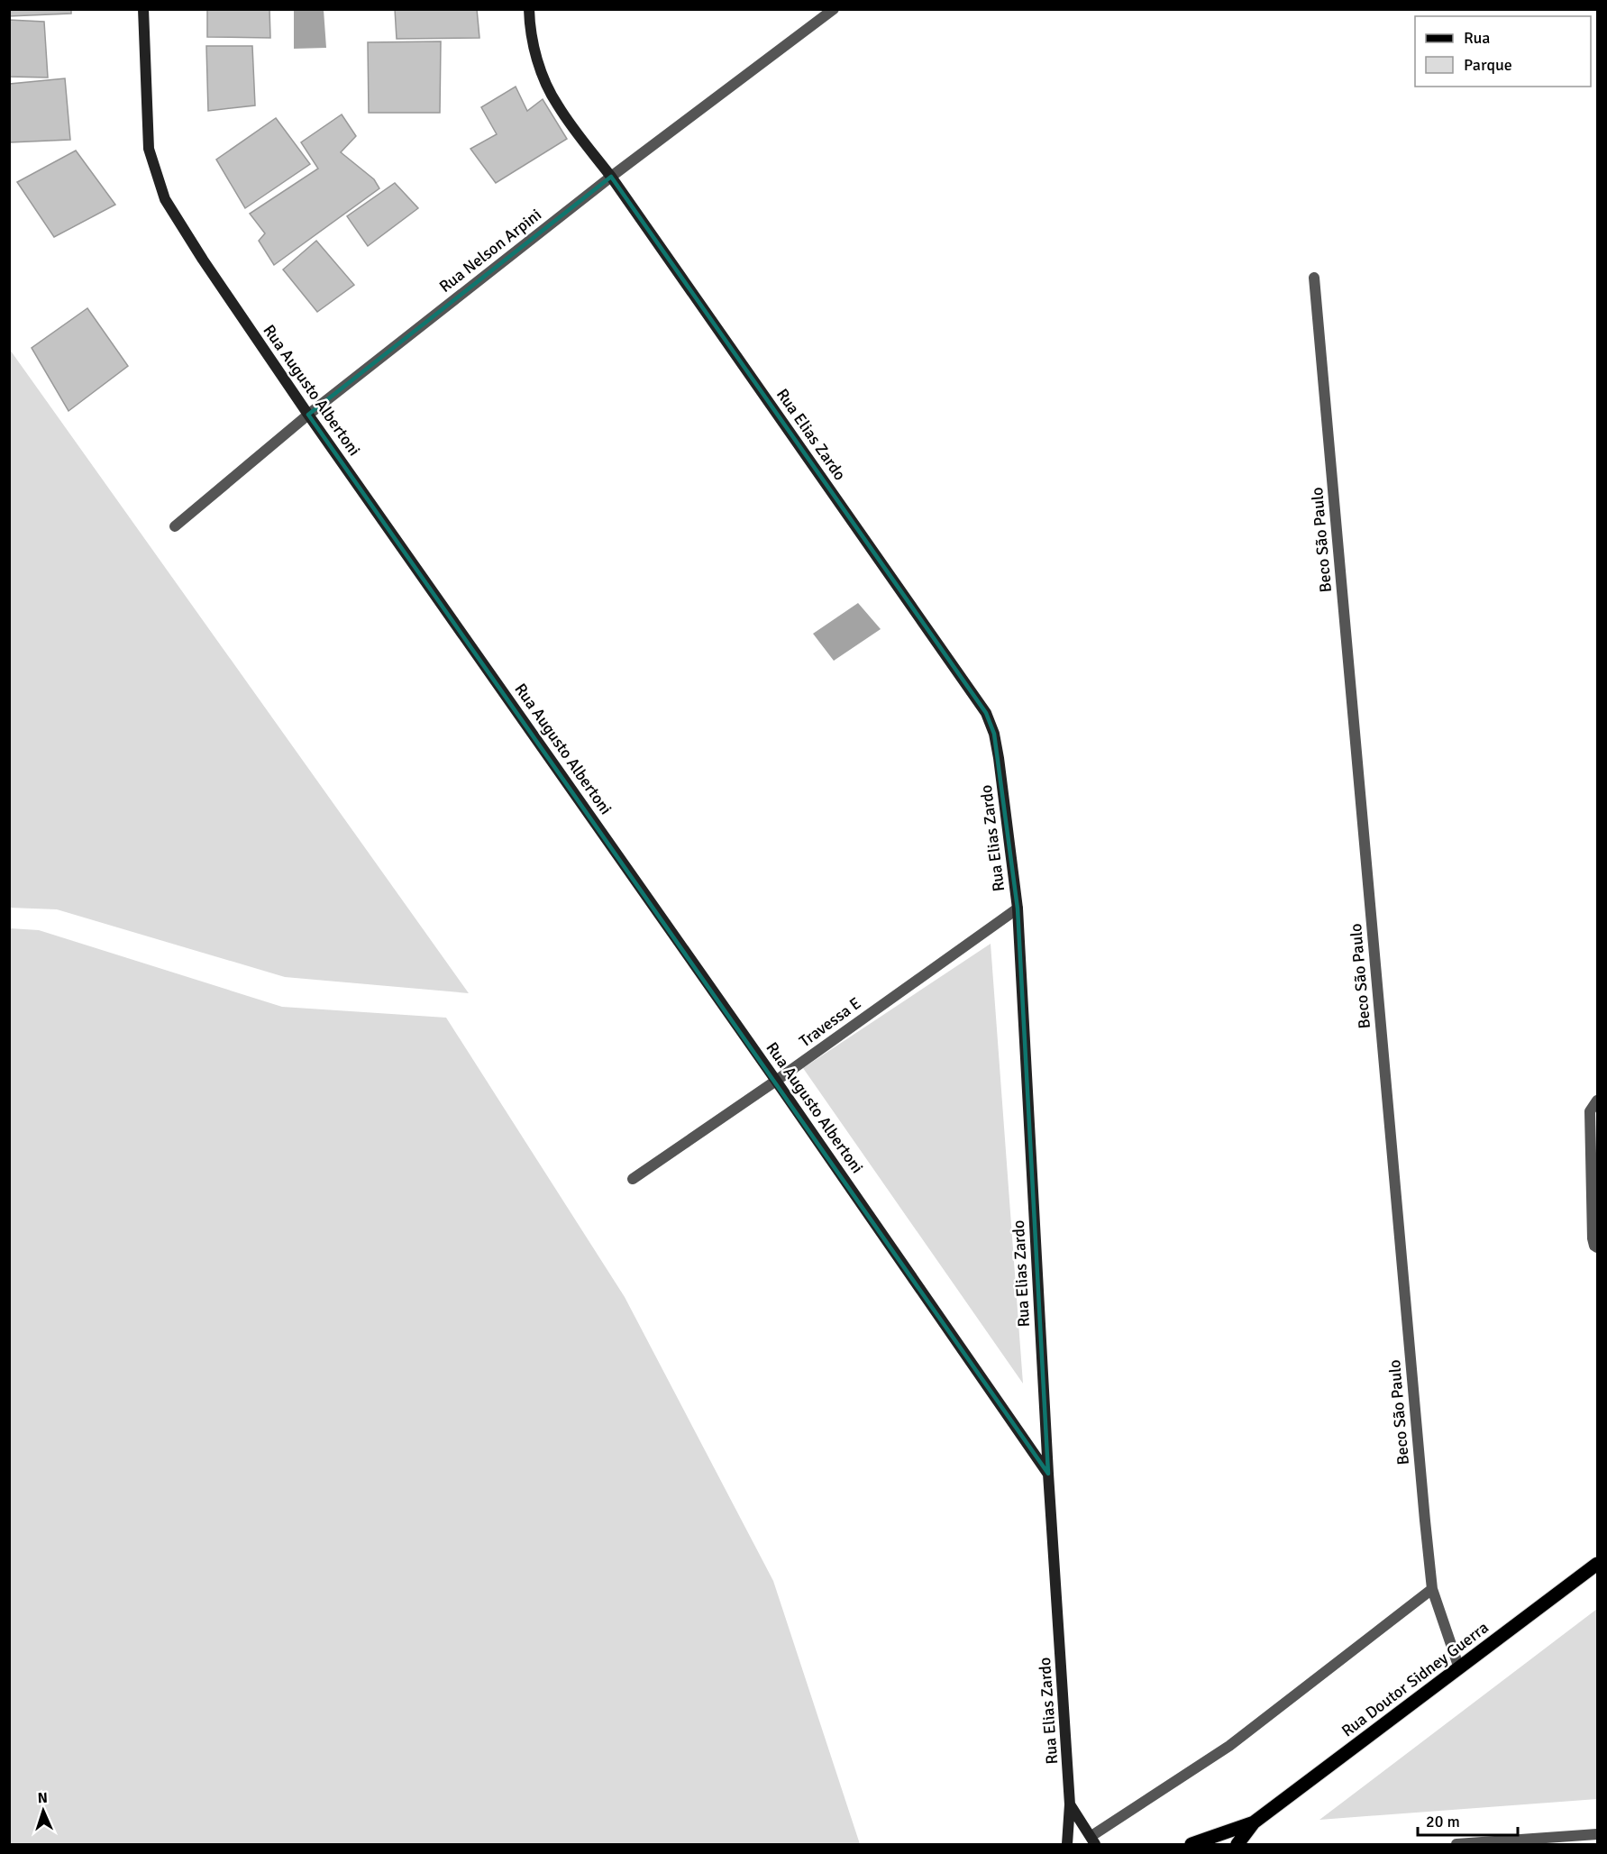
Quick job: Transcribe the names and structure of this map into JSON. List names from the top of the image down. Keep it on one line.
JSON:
{"streets":{"main road":["Rua Doutor Sidney Guerra"],"street":["Rua Nelson Arpini","Rua Augusto Albertoni","Rua Elias Zardo","Beco São Paulo","Travessa E"]},"crossings":[["Rua Nelson Arpini","Rua Augusto Albertoni"],["Rua Nelson Arpini","Rua Elias Zardo"],["Rua Augusto Albertoni","Rua Elias Zardo"],["Rua Augusto Albertoni","Travessa E"],["Rua Elias Zardo","Travessa E"],["Beco São Paulo","Rua Doutor Sidney Guerra"]],"legend":["Rua","Parque"],"scale_bar":"20 m","north":"top"}
